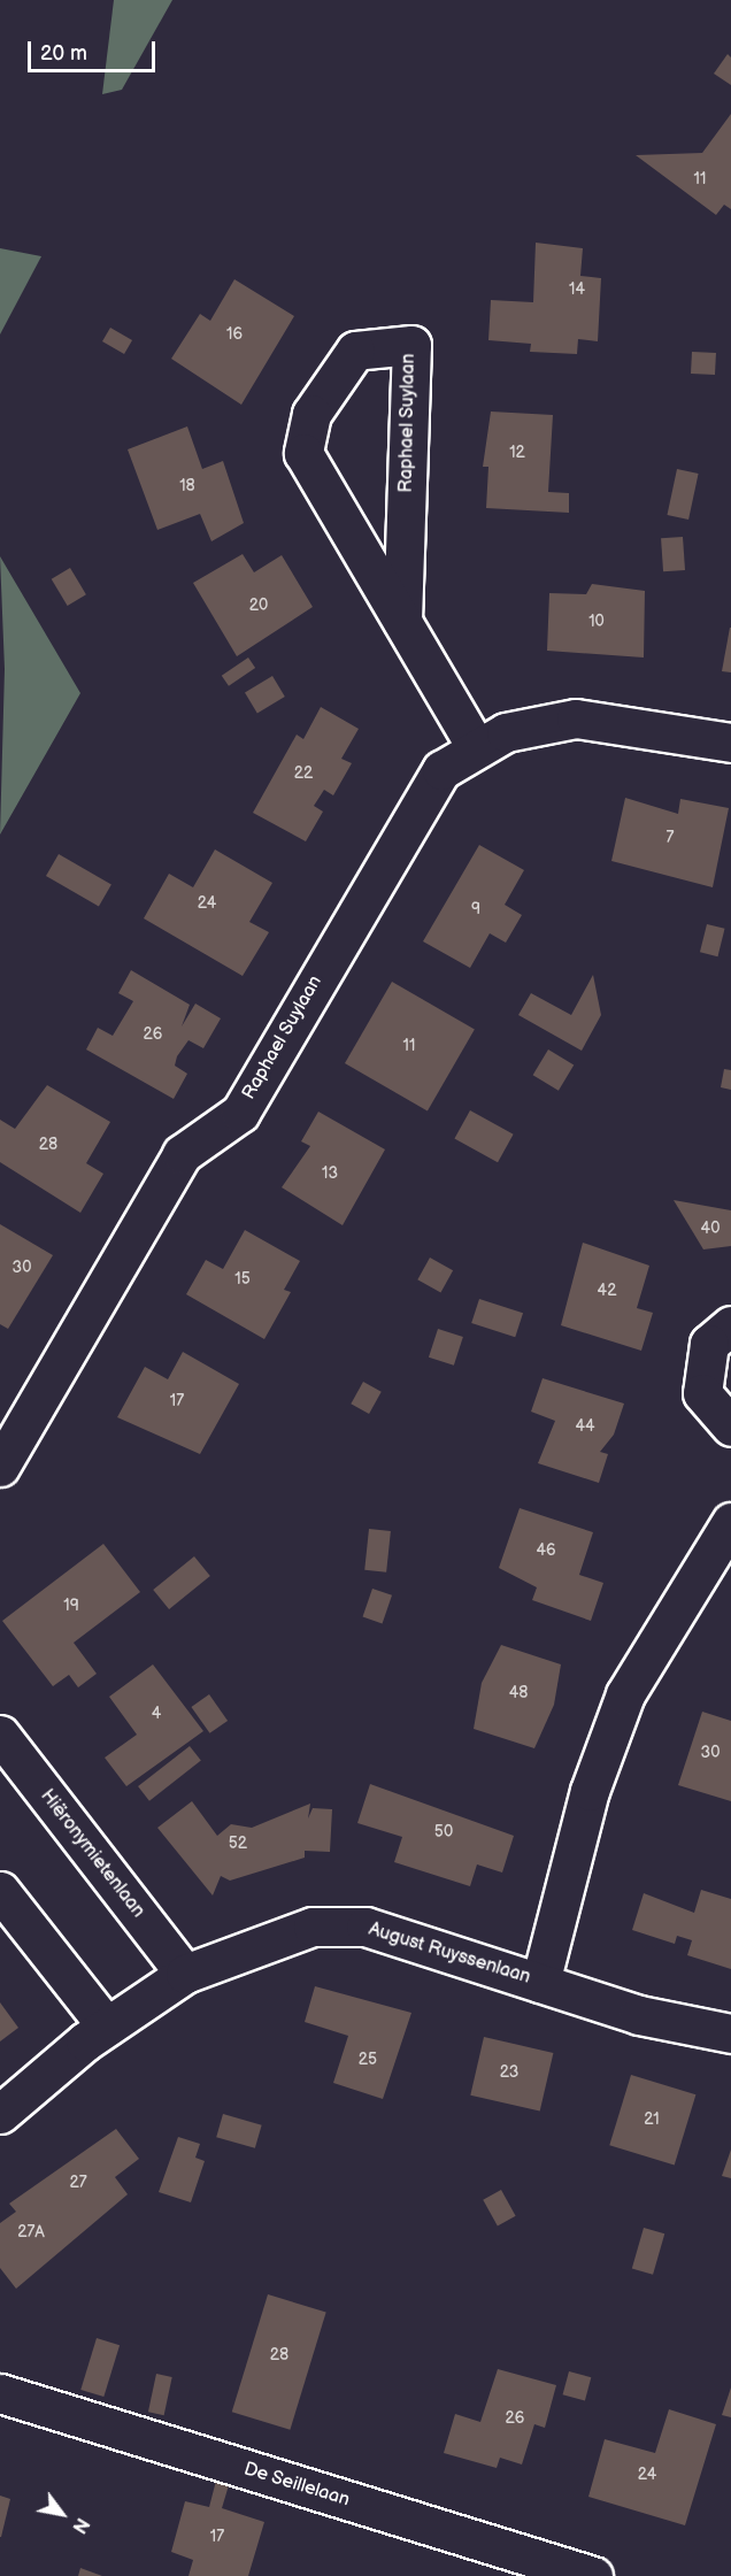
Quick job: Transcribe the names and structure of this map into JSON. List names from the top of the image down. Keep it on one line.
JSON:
{"streets":{"street":["Raphael Suylaan","Hiëronymietenlaan","August Ruyssenlaan","De Seillelaan"]},"crossings":[["Hiëronymietenlaan","August Ruyssenlaan"]],"house_numbers":["11","14","16","12","18","20","10","22","7","24","9","26","11","28","13","40","30","15","42","17","44","46","19","48","4","30","50","52","25","23","21","27","27A","28","26","24","17"],"scale_bar":"20 m","north":"bottom right"}
